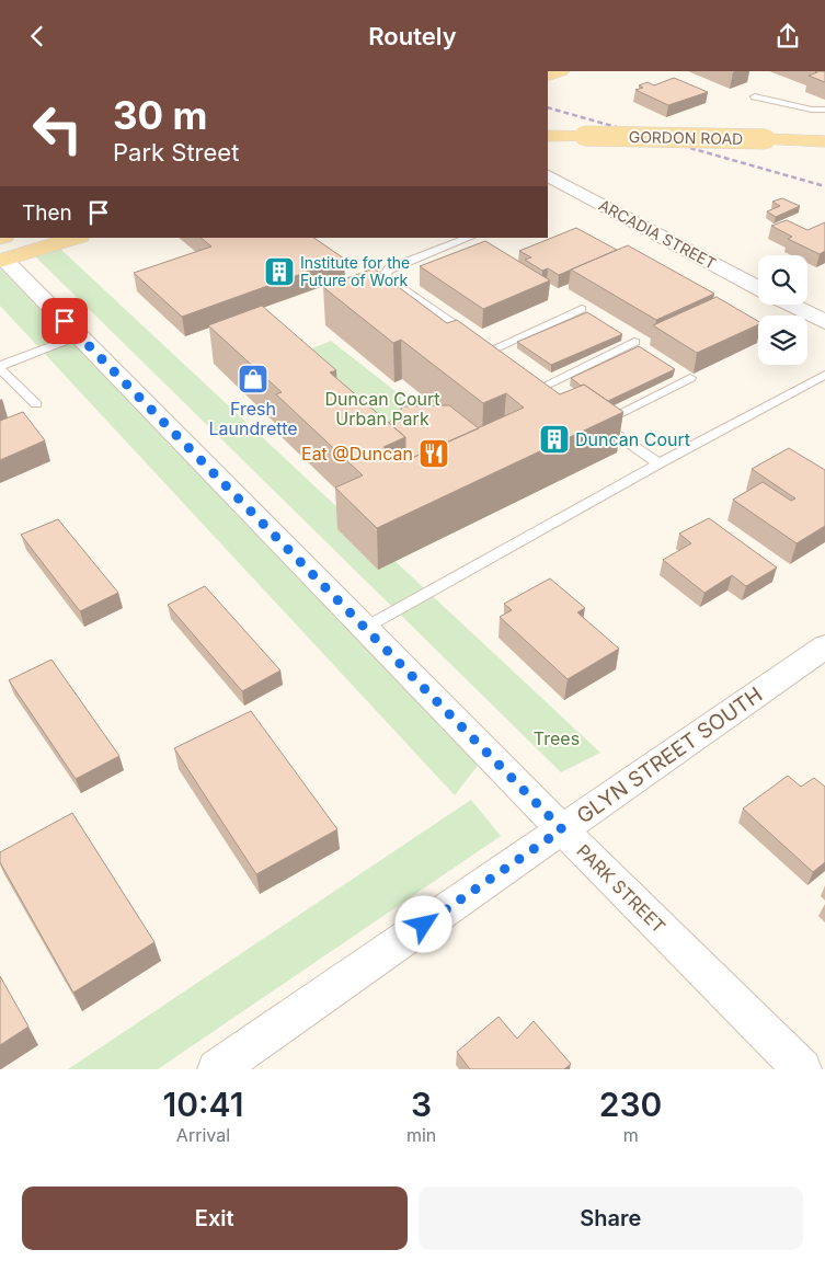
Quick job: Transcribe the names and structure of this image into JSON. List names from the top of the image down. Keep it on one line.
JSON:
{"streets":{"main road":["GORDON ROAD"],"street":["ARCADIA STREET","GLYN STREET SOUTH","PARK STREET"]},"crossings":[["GLYN STREET SOUTH","PARK STREET"]],"parks":["Duncan Court Urban Park","Trees"],"places":{"building":["Institute for the Future of Work","Duncan Court"],"shop":["Fresh Laundrette"],"restaurant":["Eat @Duncan"]},"page":{"header":"Routely","turn":["30 m","Park Street"],"then":"Then","eta":["10:41","Arrival","3","min","230","m"],"buttons":["Exit","Share"]}}
